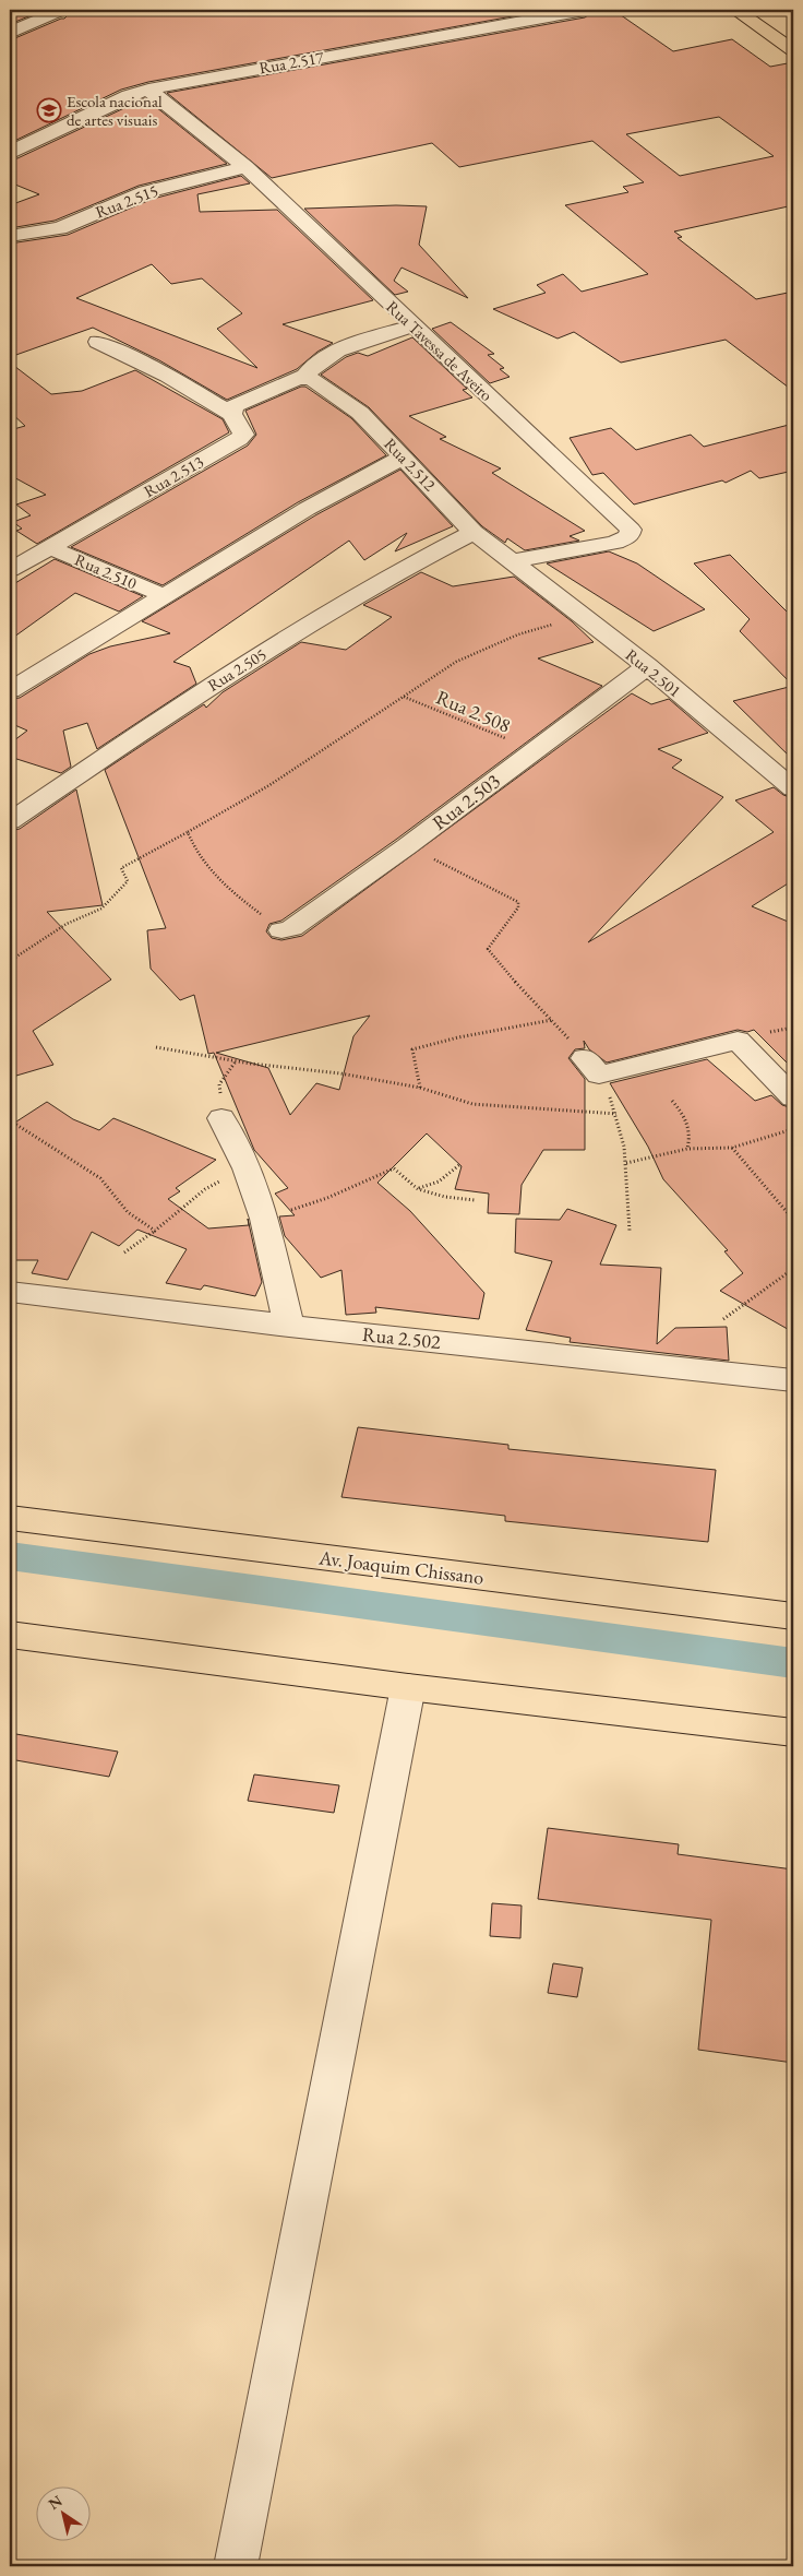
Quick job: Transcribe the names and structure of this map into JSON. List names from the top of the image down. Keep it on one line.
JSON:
{"streets":{"main road":["Av. Joaquim Chissano"],"street":["Rua 2.517","Rua 2.515","Rua Tavessa de Aveiro","Rua 2.512","Rua 2.513","Rua 2.510","Rua 2.505","Rua 2.501","Rua 2.503","Rua 2.502"],"path":["Rua 2.508"]},"crossings":[["Rua 2.517","Rua Tavessa de Aveiro"],["Rua 2.515","Rua Tavessa de Aveiro"],["Rua Tavessa de Aveiro","Rua 2.512"],["Rua Tavessa de Aveiro","Rua 2.501"],["Rua 2.512","Rua 2.505"],["Rua 2.512","Rua 2.501"],["Rua 2.513","Rua 2.510"],["Rua 2.501","Rua 2.503"],["Rua 2.508","Rua 2.503"]],"places":{"school or university":["Escola nacional de artes visuais"]},"north":"top left"}
